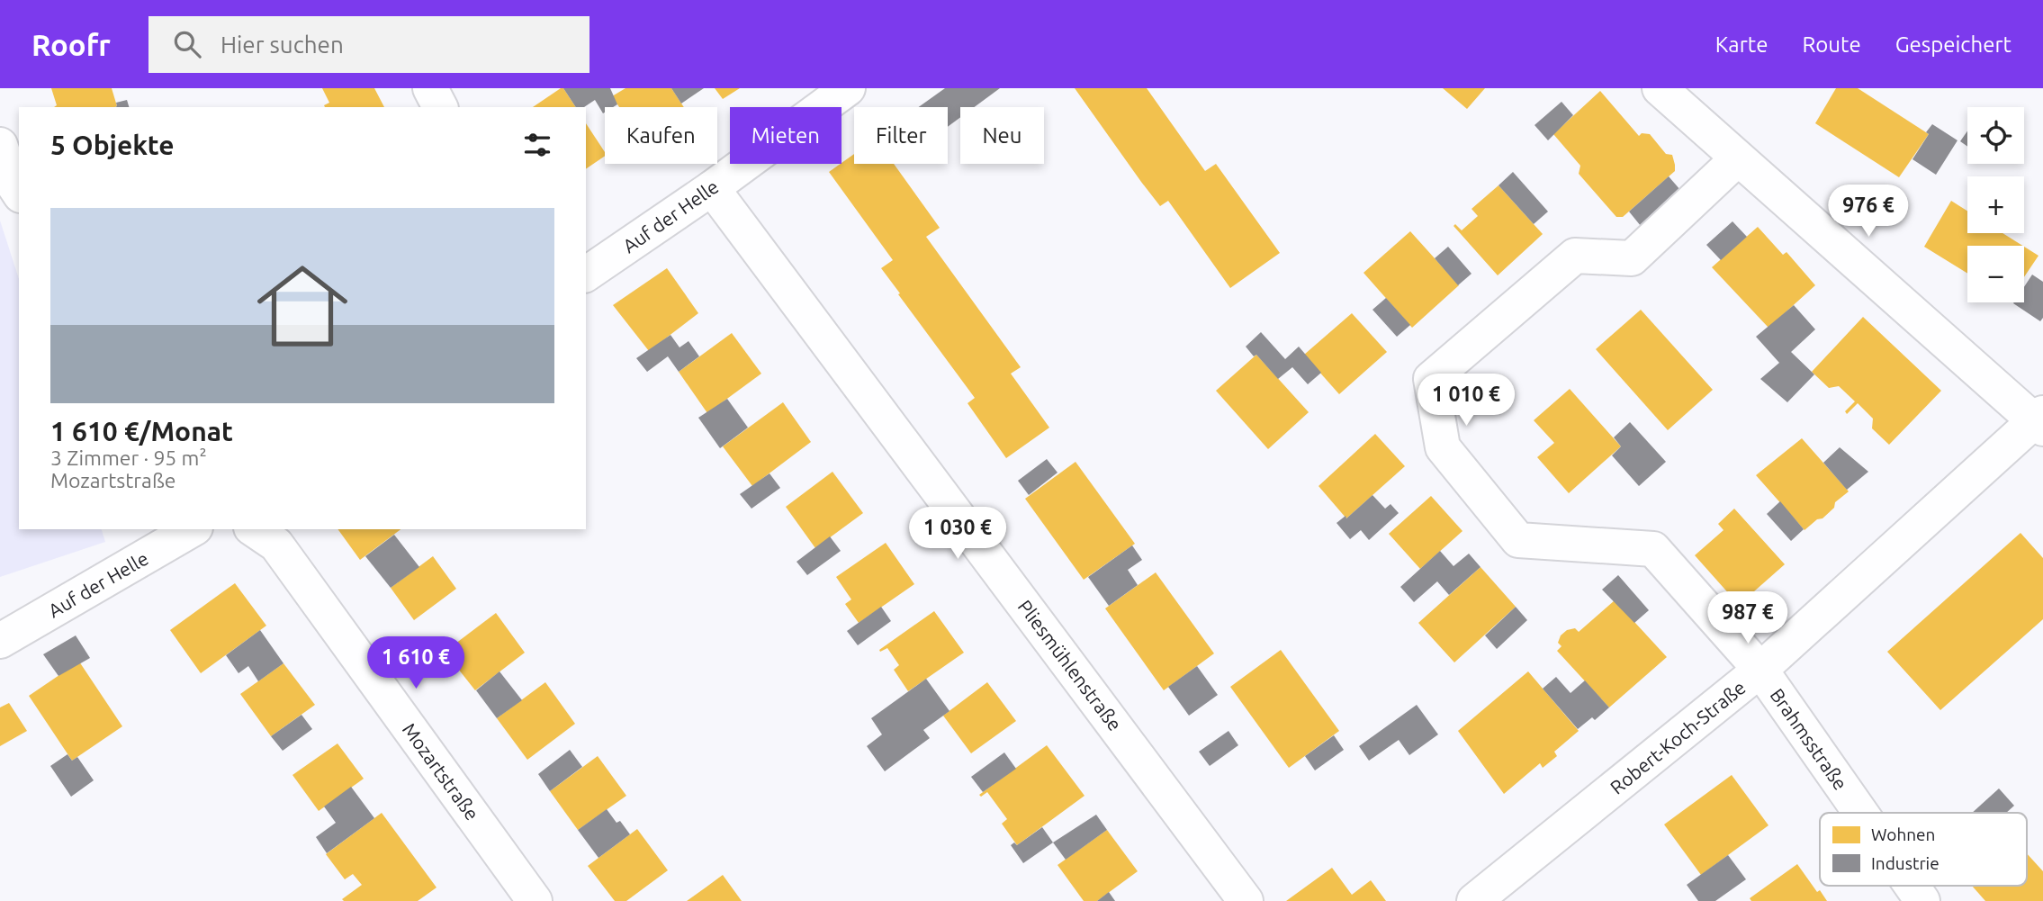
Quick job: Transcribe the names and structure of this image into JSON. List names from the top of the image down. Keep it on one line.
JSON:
{"streets":{"street":["Auf der Helle","Pliesmühlenstraße","Robert-Koch-Straße","Brahmsstraße","Mozartstraße"]},"crossings":[["Auf der Helle","Pliesmühlenstraße"],["Robert-Koch-Straße","Brahmsstraße"]],"legend":["Wohnen","Industrie"],"page":{"header":"Roofr","search":"Hier suchen","nav":["Karte","Route","Gespeichert"],"map_buttons":["+","−"],"chip":["Kaufen","Mieten","Filter","Neu"],"heading":"5 Objekte","list":[{"name":"1 610 €/Monat","note":"3 Zimmer · 95 m² · Mozartstraße"}],"price":["976 €","1 010 €","1 030 €","987 €","1 610 €"]}}
